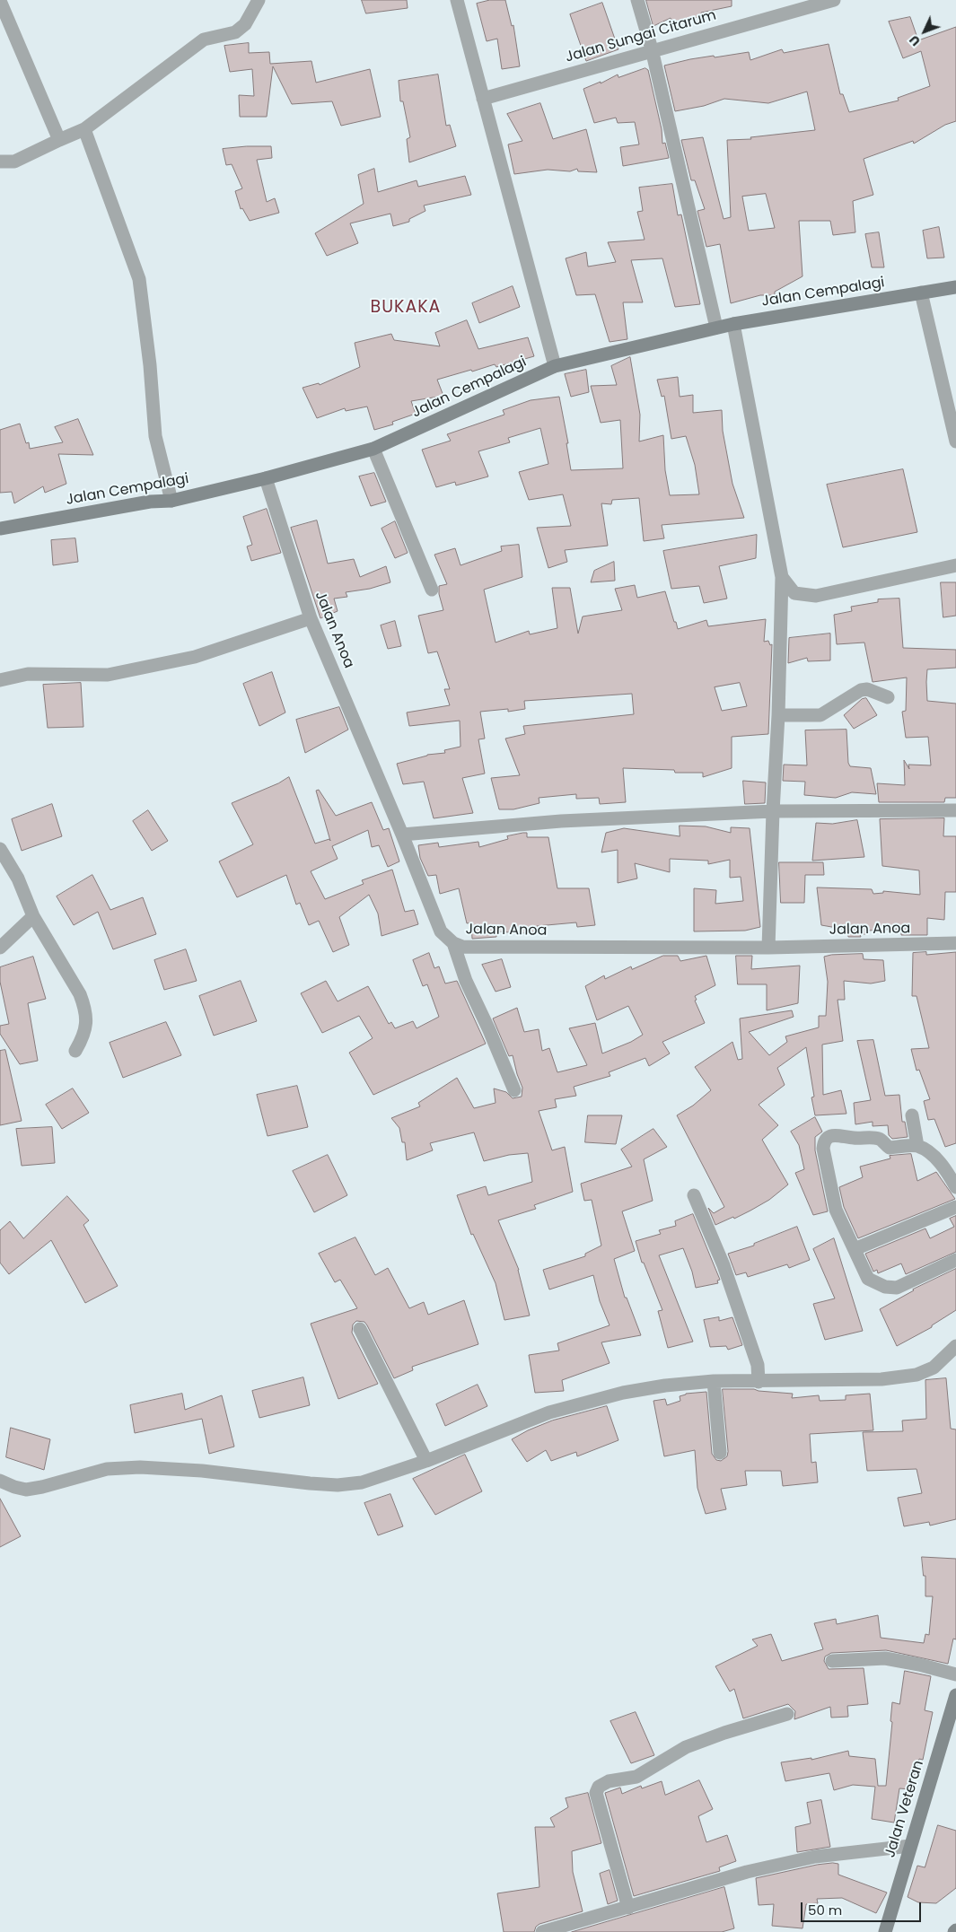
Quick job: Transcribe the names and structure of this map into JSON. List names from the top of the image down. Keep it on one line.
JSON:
{"streets":{"street":["Jalan Sungai Citarum","Jalan Cempalagi","Jalan Anoa","Jalan Veteran"]},"crossings":[["Jalan Cempalagi","Jalan Anoa"]],"districts":["BUKAKA"],"scale_bar":"50 m","north":"bottom left"}
